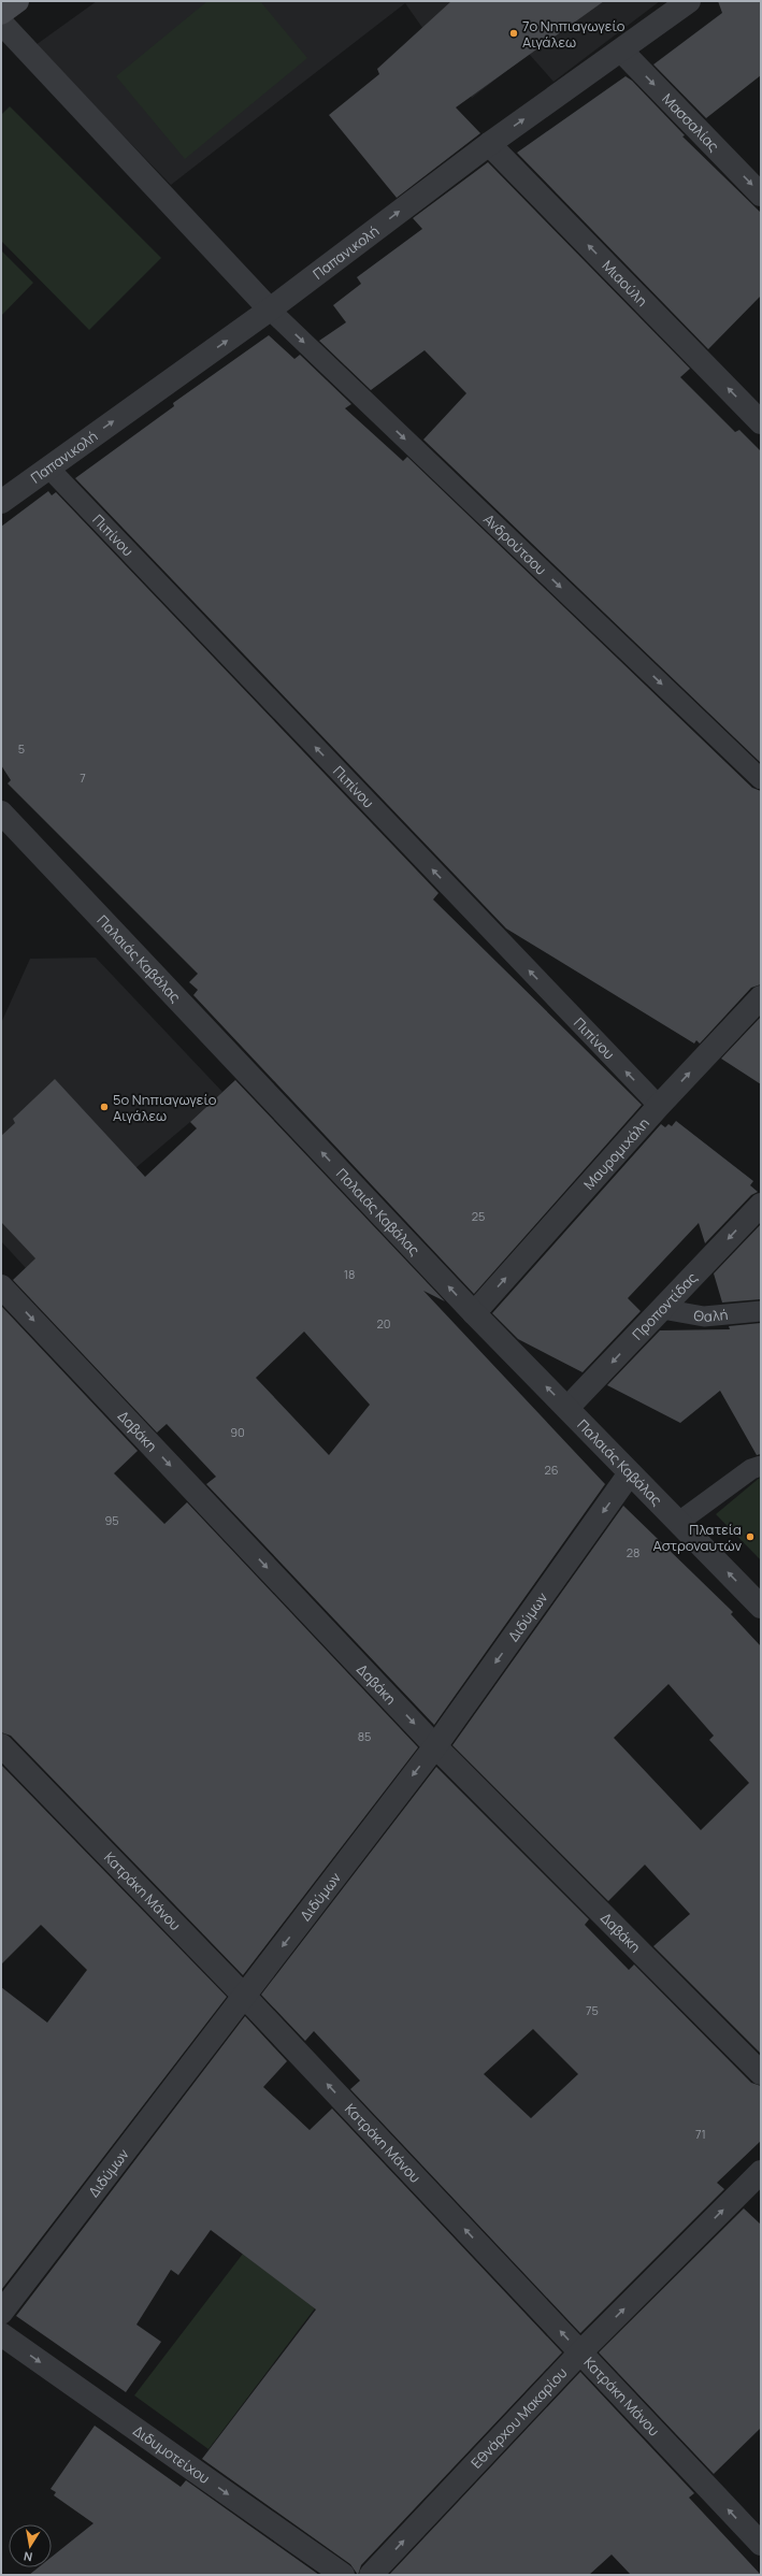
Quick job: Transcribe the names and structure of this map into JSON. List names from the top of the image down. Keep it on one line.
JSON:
{"streets":{"street":["Μασσαλίας","Παπανικολή","Μιαούλη","Παλαιάς Καβάλας","Μαυρομιχάλη","Προποντίδας","Δαβάκη","Διδύμων","Κατράκη Μάνου","Εθνάρχου Μακαρίου","Διδυμοτείχου"],"lane":["Πιπίνου","Ανδρούτσου","Θαλή"]},"crossings":[["Μασσαλίας","Παπανικολή"],["Παπανικολή","Μιαούλη"],["Παπανικολή","Πιπίνου"],["Παπανικολή","Ανδρούτσου"],["Πιπίνου","Μαυρομιχάλη"],["Παλαιάς Καβάλας","Μαυρομιχάλη"],["Παλαιάς Καβάλας","Προποντίδας"],["Παλαιάς Καβάλας","Διδύμων"],["Προποντίδας","Θαλή"],["Δαβάκη","Διδύμων"],["Διδύμων","Κατράκη Μάνου"],["Κατράκη Μάνου","Εθνάρχου Μακαρίου"]],"one_way":["Μασσαλίας","Παπανικολή","Μιαούλη","Πιπίνου","Ανδρούτσου","Παλαιάς Καβάλας","Μαυρομιχάλη","Προποντίδας","Δαβάκη","Διδύμων","Κατράκη Μάνου","Εθνάρχου Μακαρίου","Διδυμοτείχου"],"places":["7ο Νηπιαγωγείο Αιγάλεω","5ο Νηπιαγωγείο Αιγάλεω","Πλατεία Αστροναυτών"],"house_numbers":["5","7","25","18","20","90","26","95","28","85","75","71"],"north":"bottom"}
